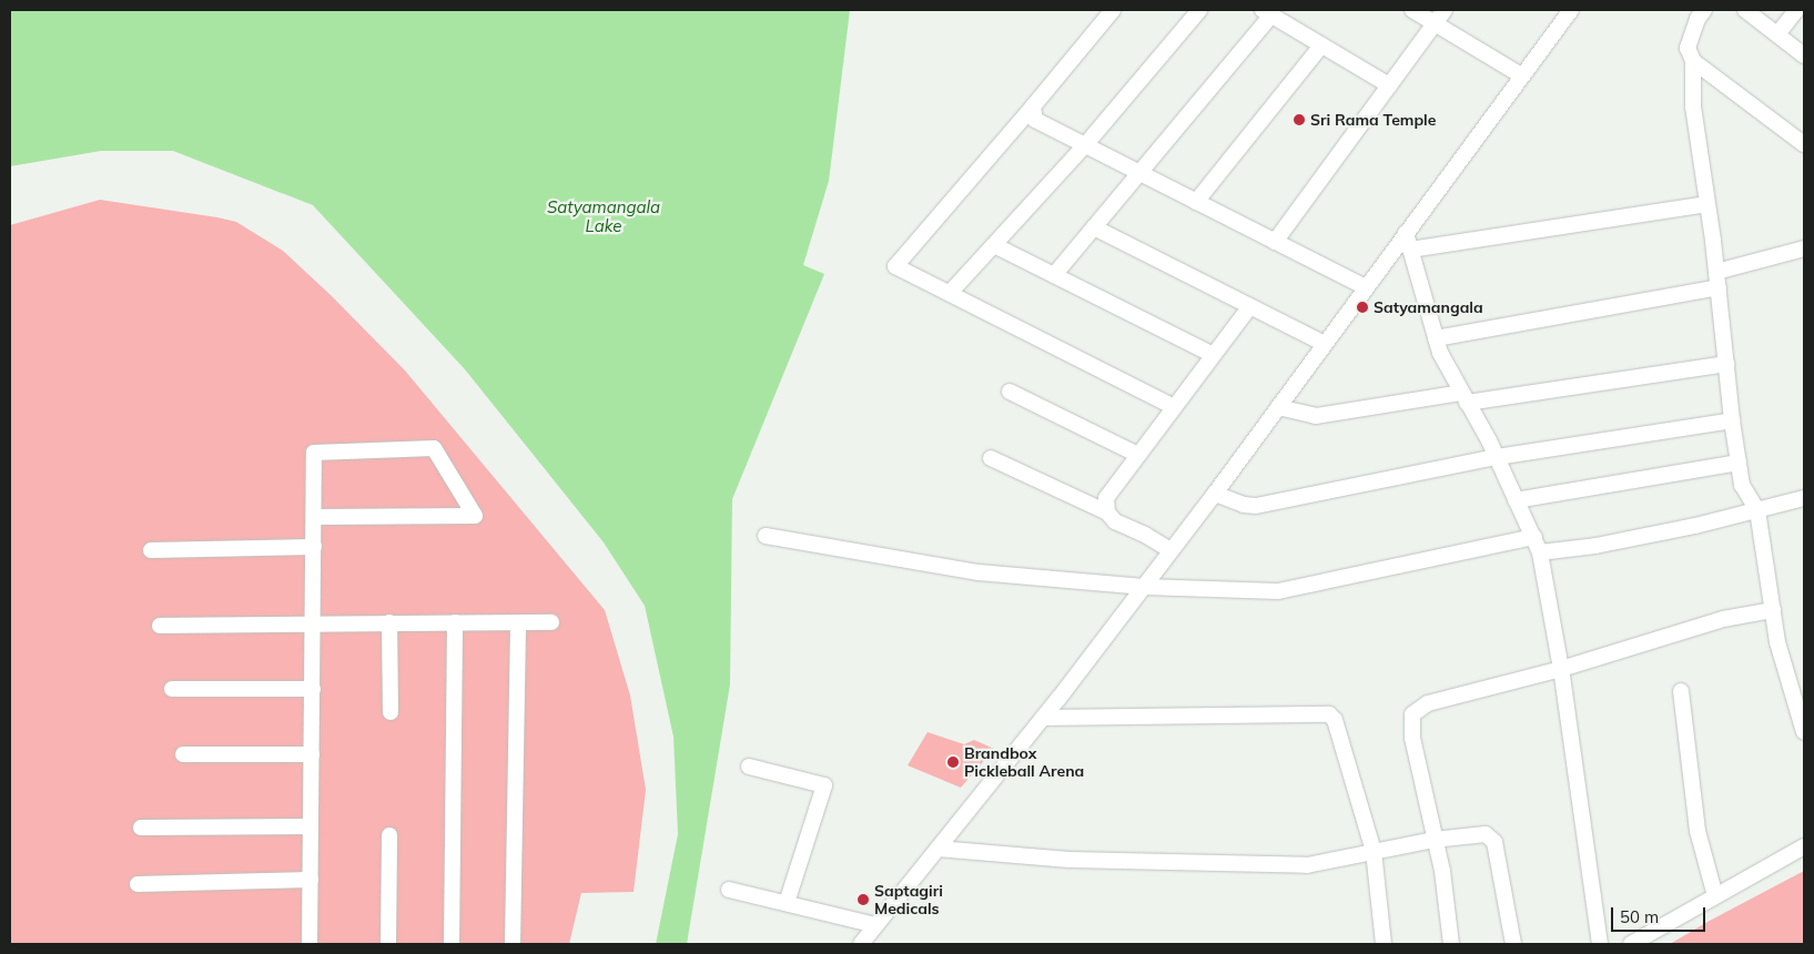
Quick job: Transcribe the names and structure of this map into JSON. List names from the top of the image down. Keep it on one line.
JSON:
{"water":["Satyamangala Lake"],"places":["Sri Rama Temple","Satyamangala","Brandbox Pickleball Arena","Saptagiri Medicals"],"scale_bar":"50 m"}
